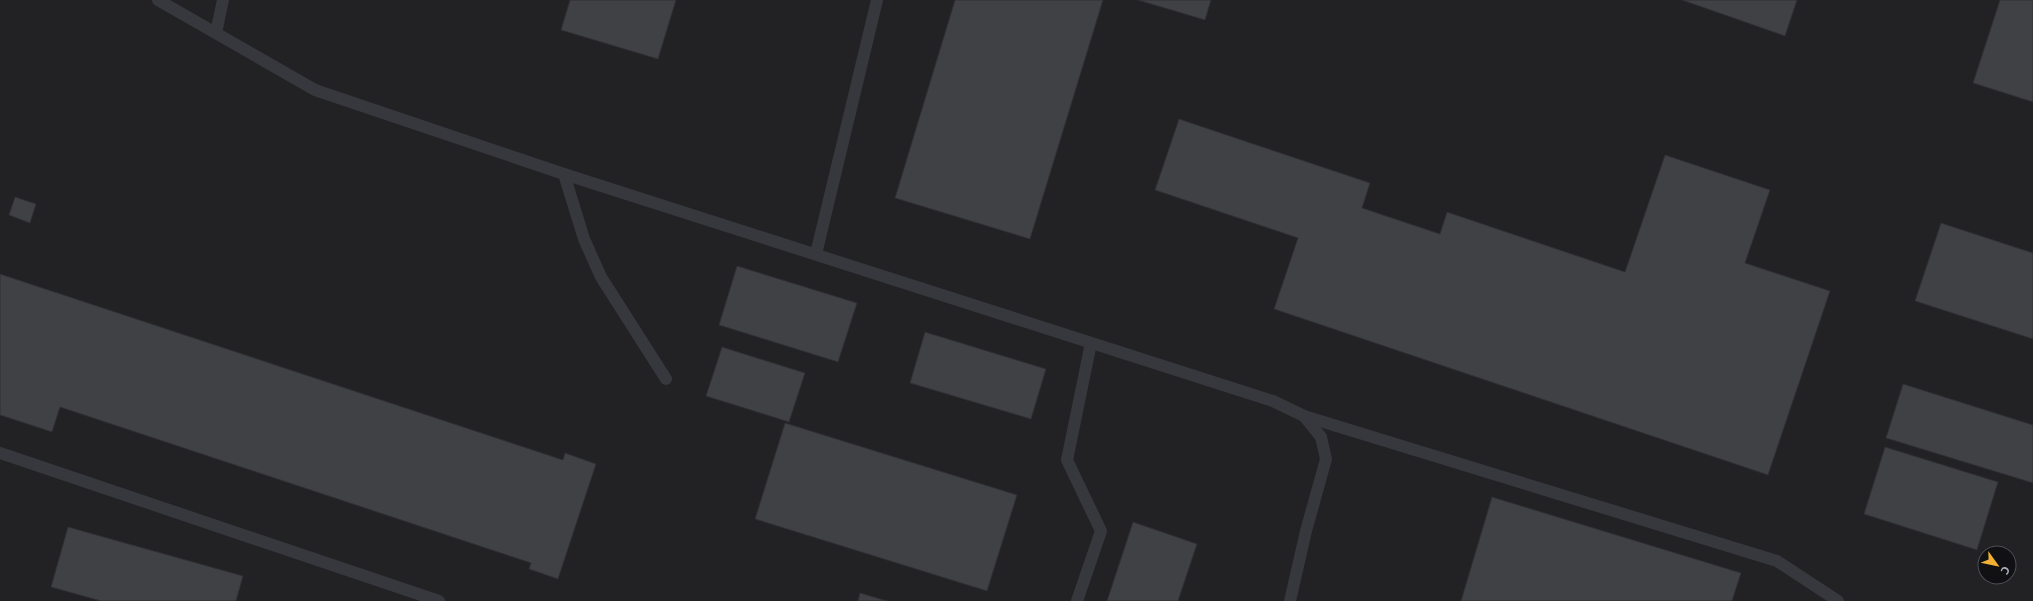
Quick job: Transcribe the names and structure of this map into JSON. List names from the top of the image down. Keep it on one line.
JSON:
{"north":"bottom right"}
